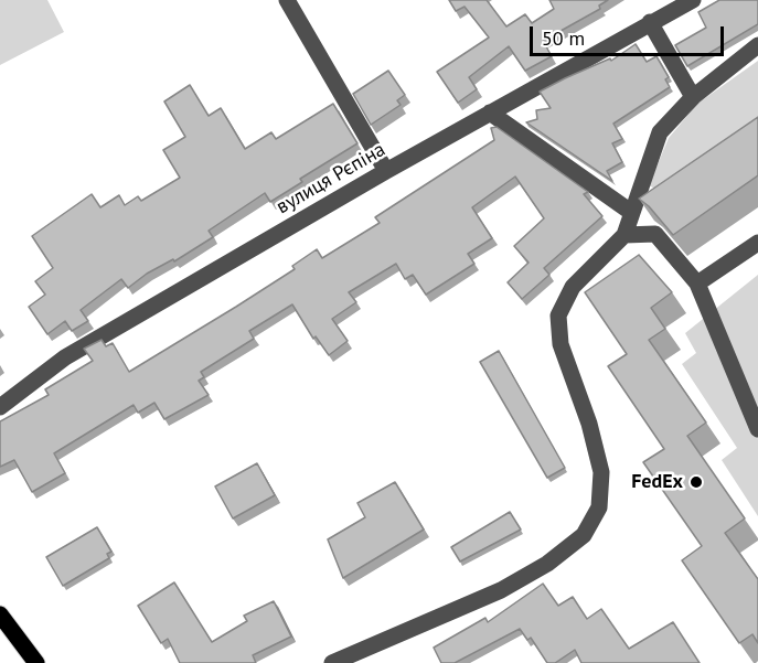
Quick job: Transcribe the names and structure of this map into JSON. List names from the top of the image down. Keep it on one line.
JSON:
{"streets":{"street":["вулиця Рєпіна"]},"places":["FedEx"],"scale_bar":"50 m"}
